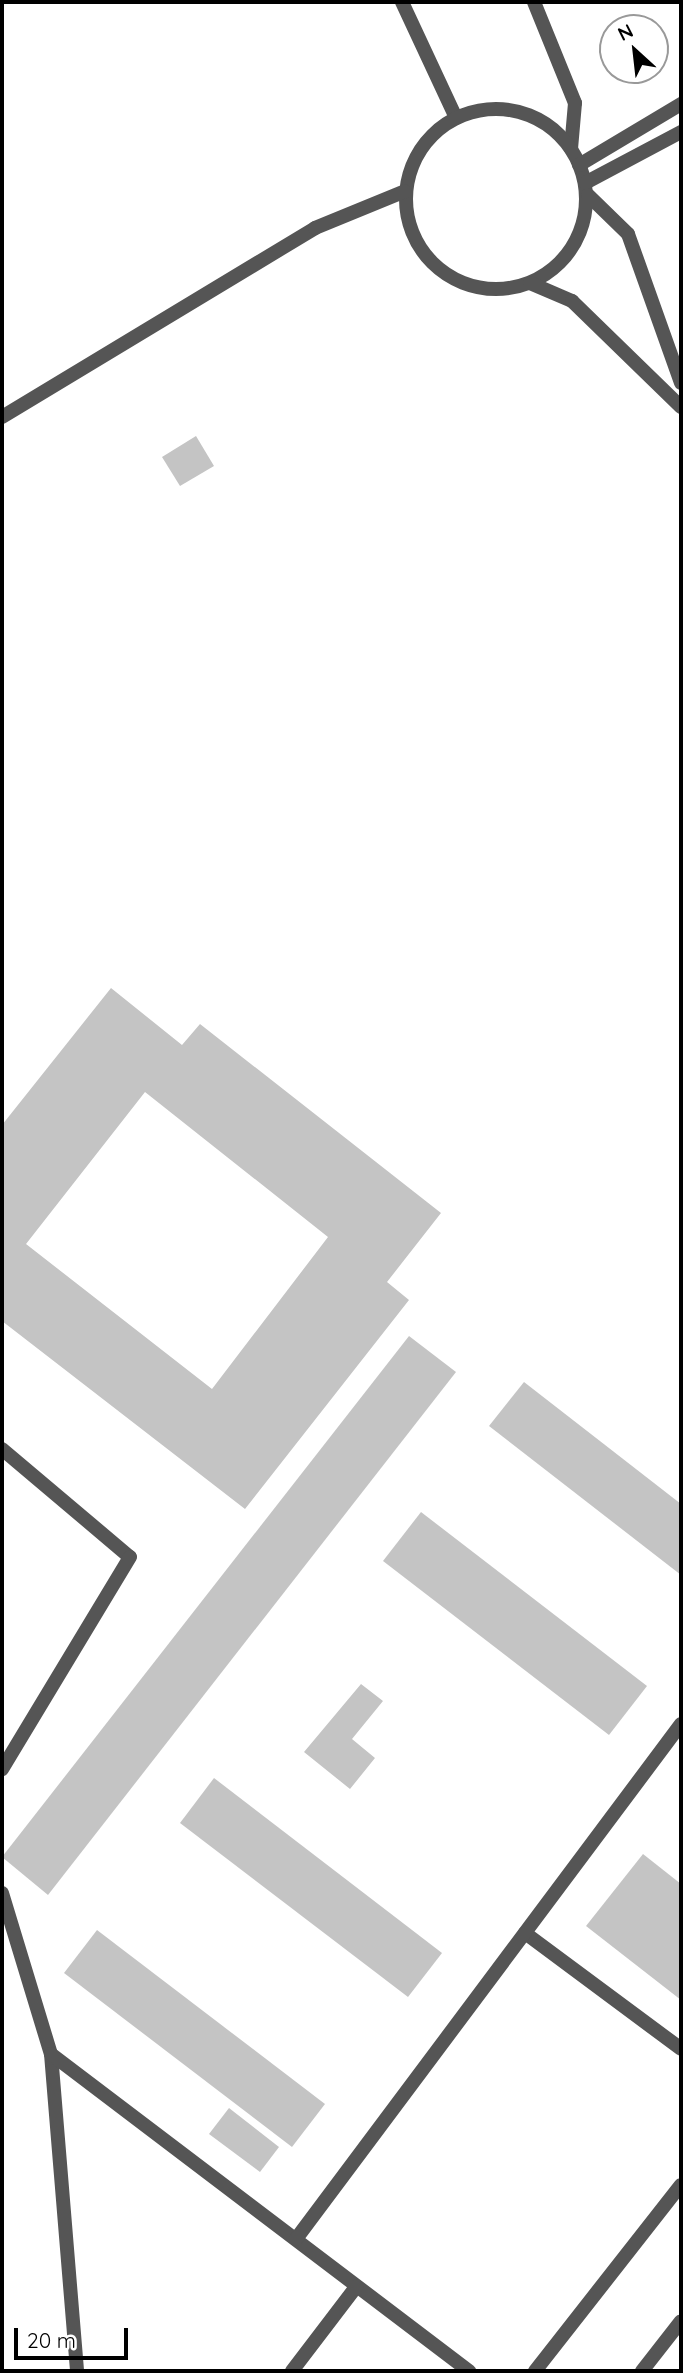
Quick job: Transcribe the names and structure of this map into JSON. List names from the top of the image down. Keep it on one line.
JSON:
{"scale_bar":"20 m","north":"top left"}
